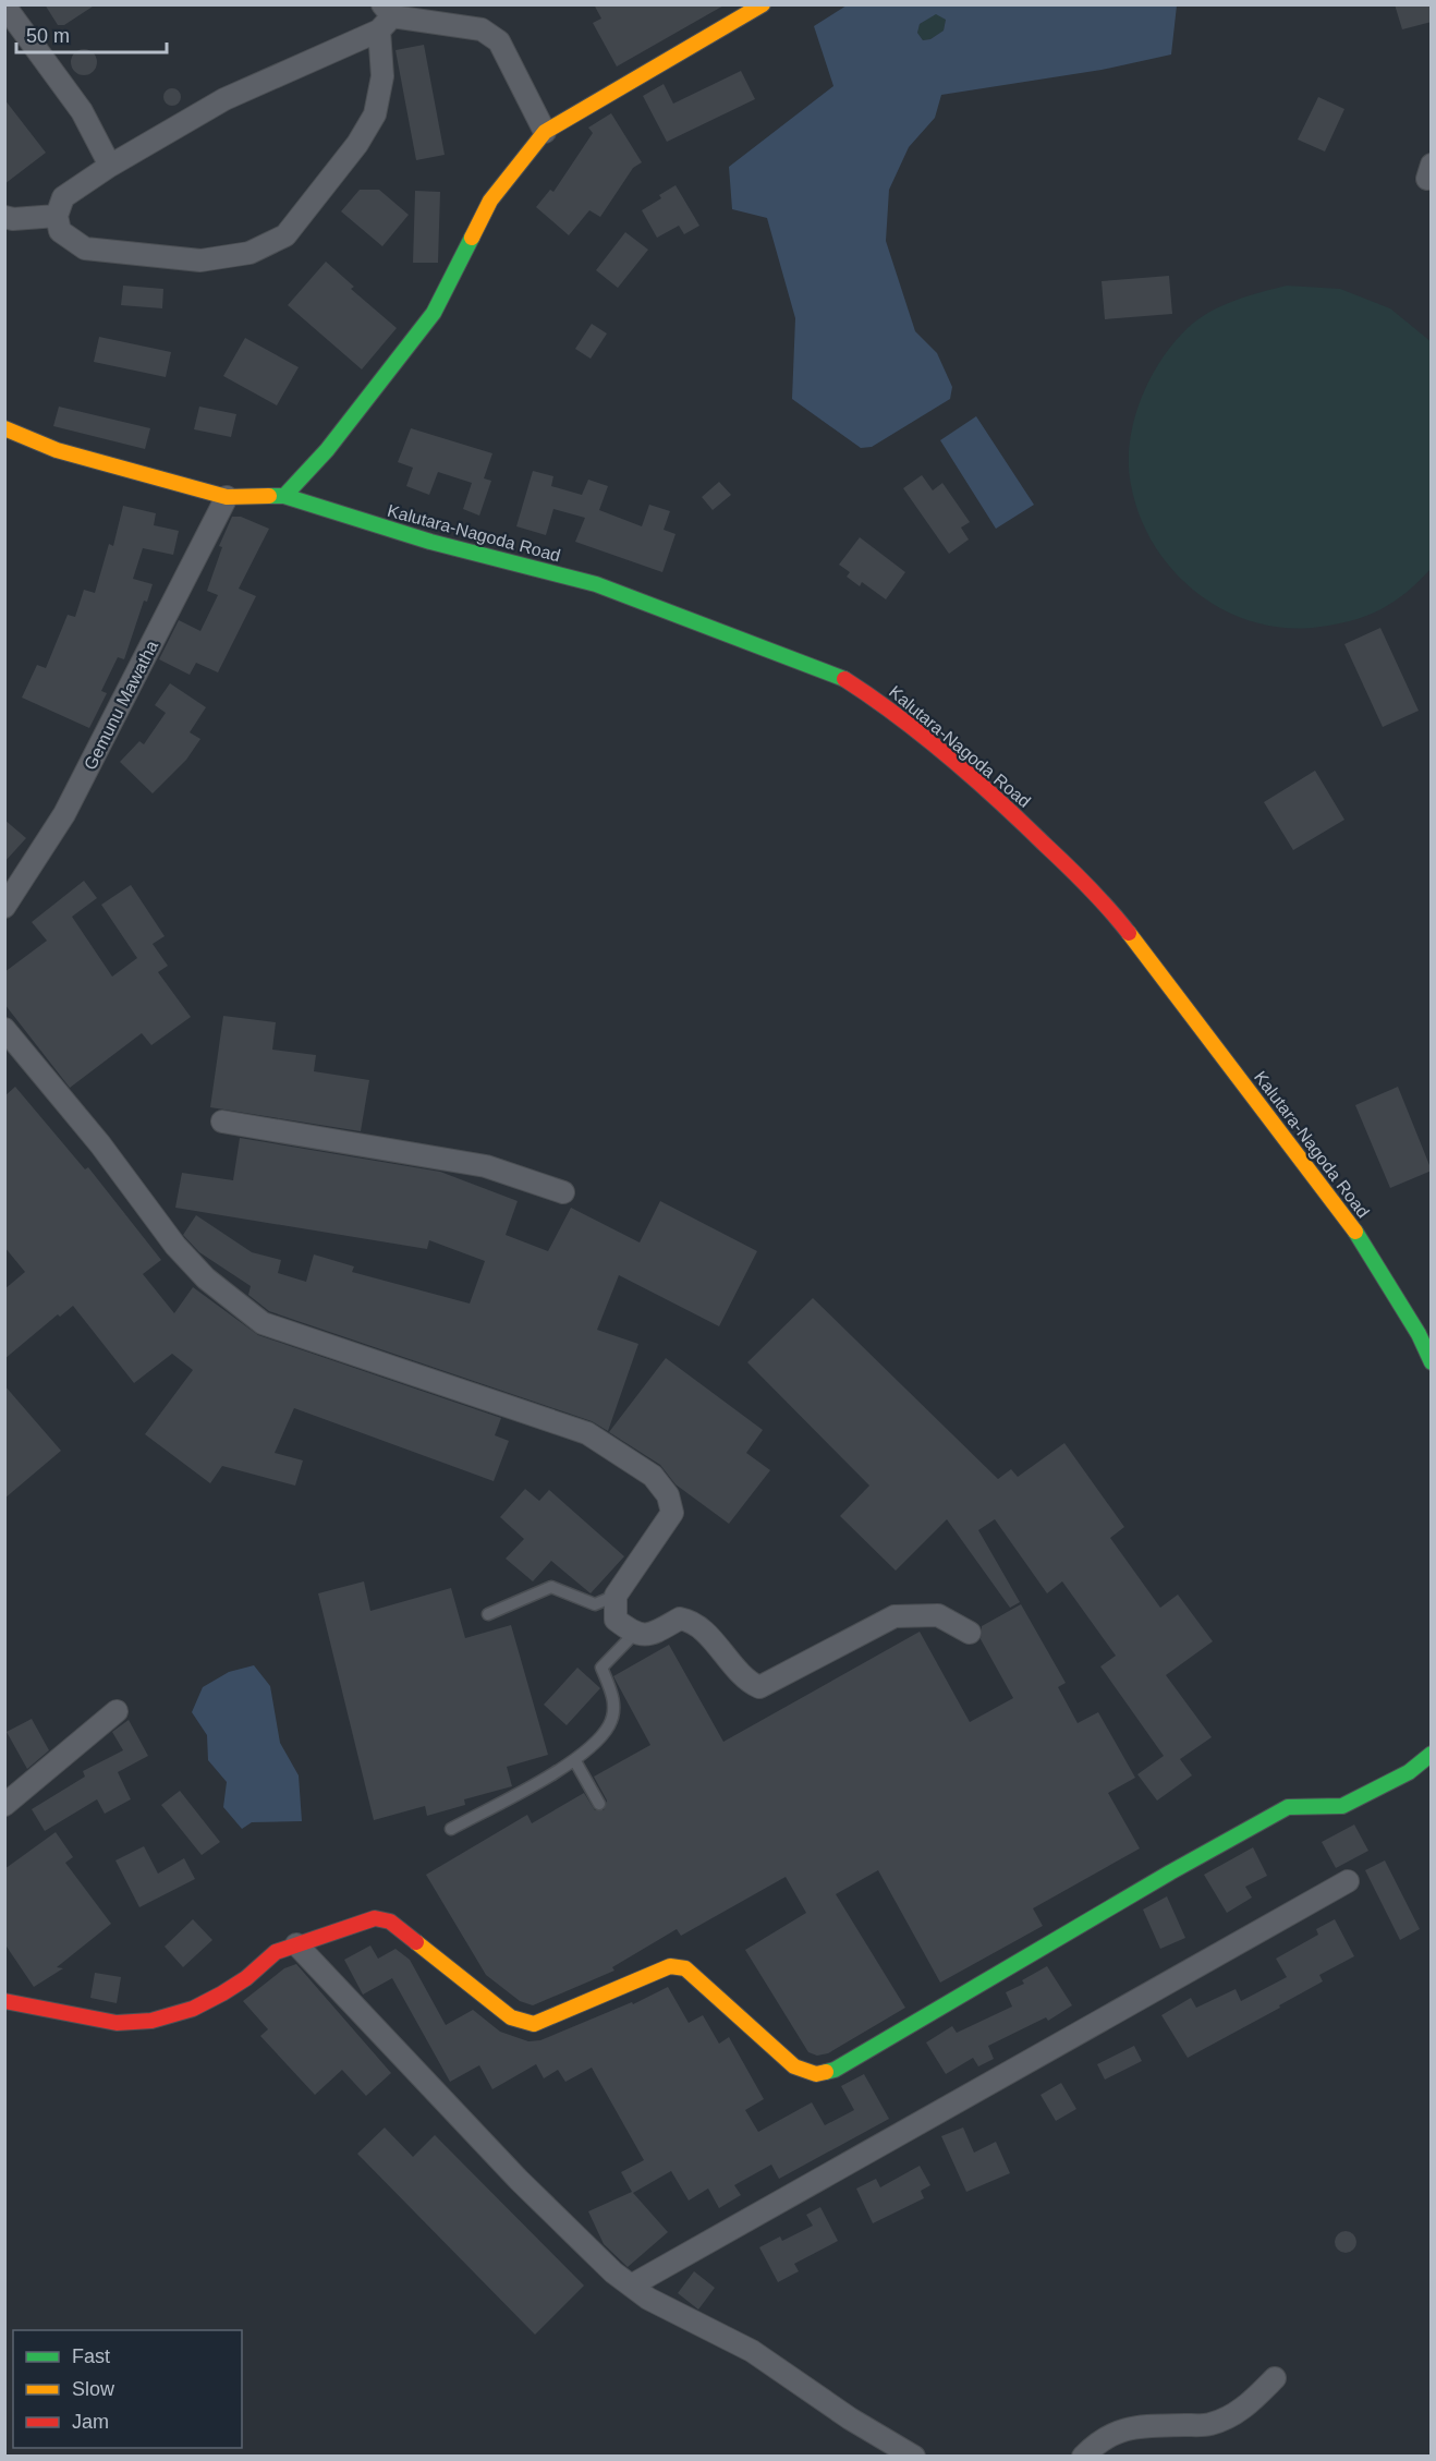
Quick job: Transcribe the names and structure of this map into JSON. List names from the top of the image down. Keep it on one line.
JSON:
{"streets":{"street":["Kalutara-Nagoda Road","Gemunu Mawatha"]},"crossings":[["Kalutara-Nagoda Road","Gemunu Mawatha"]],"legend":["Fast","Slow","Jam"],"scale_bar":"50 m"}
